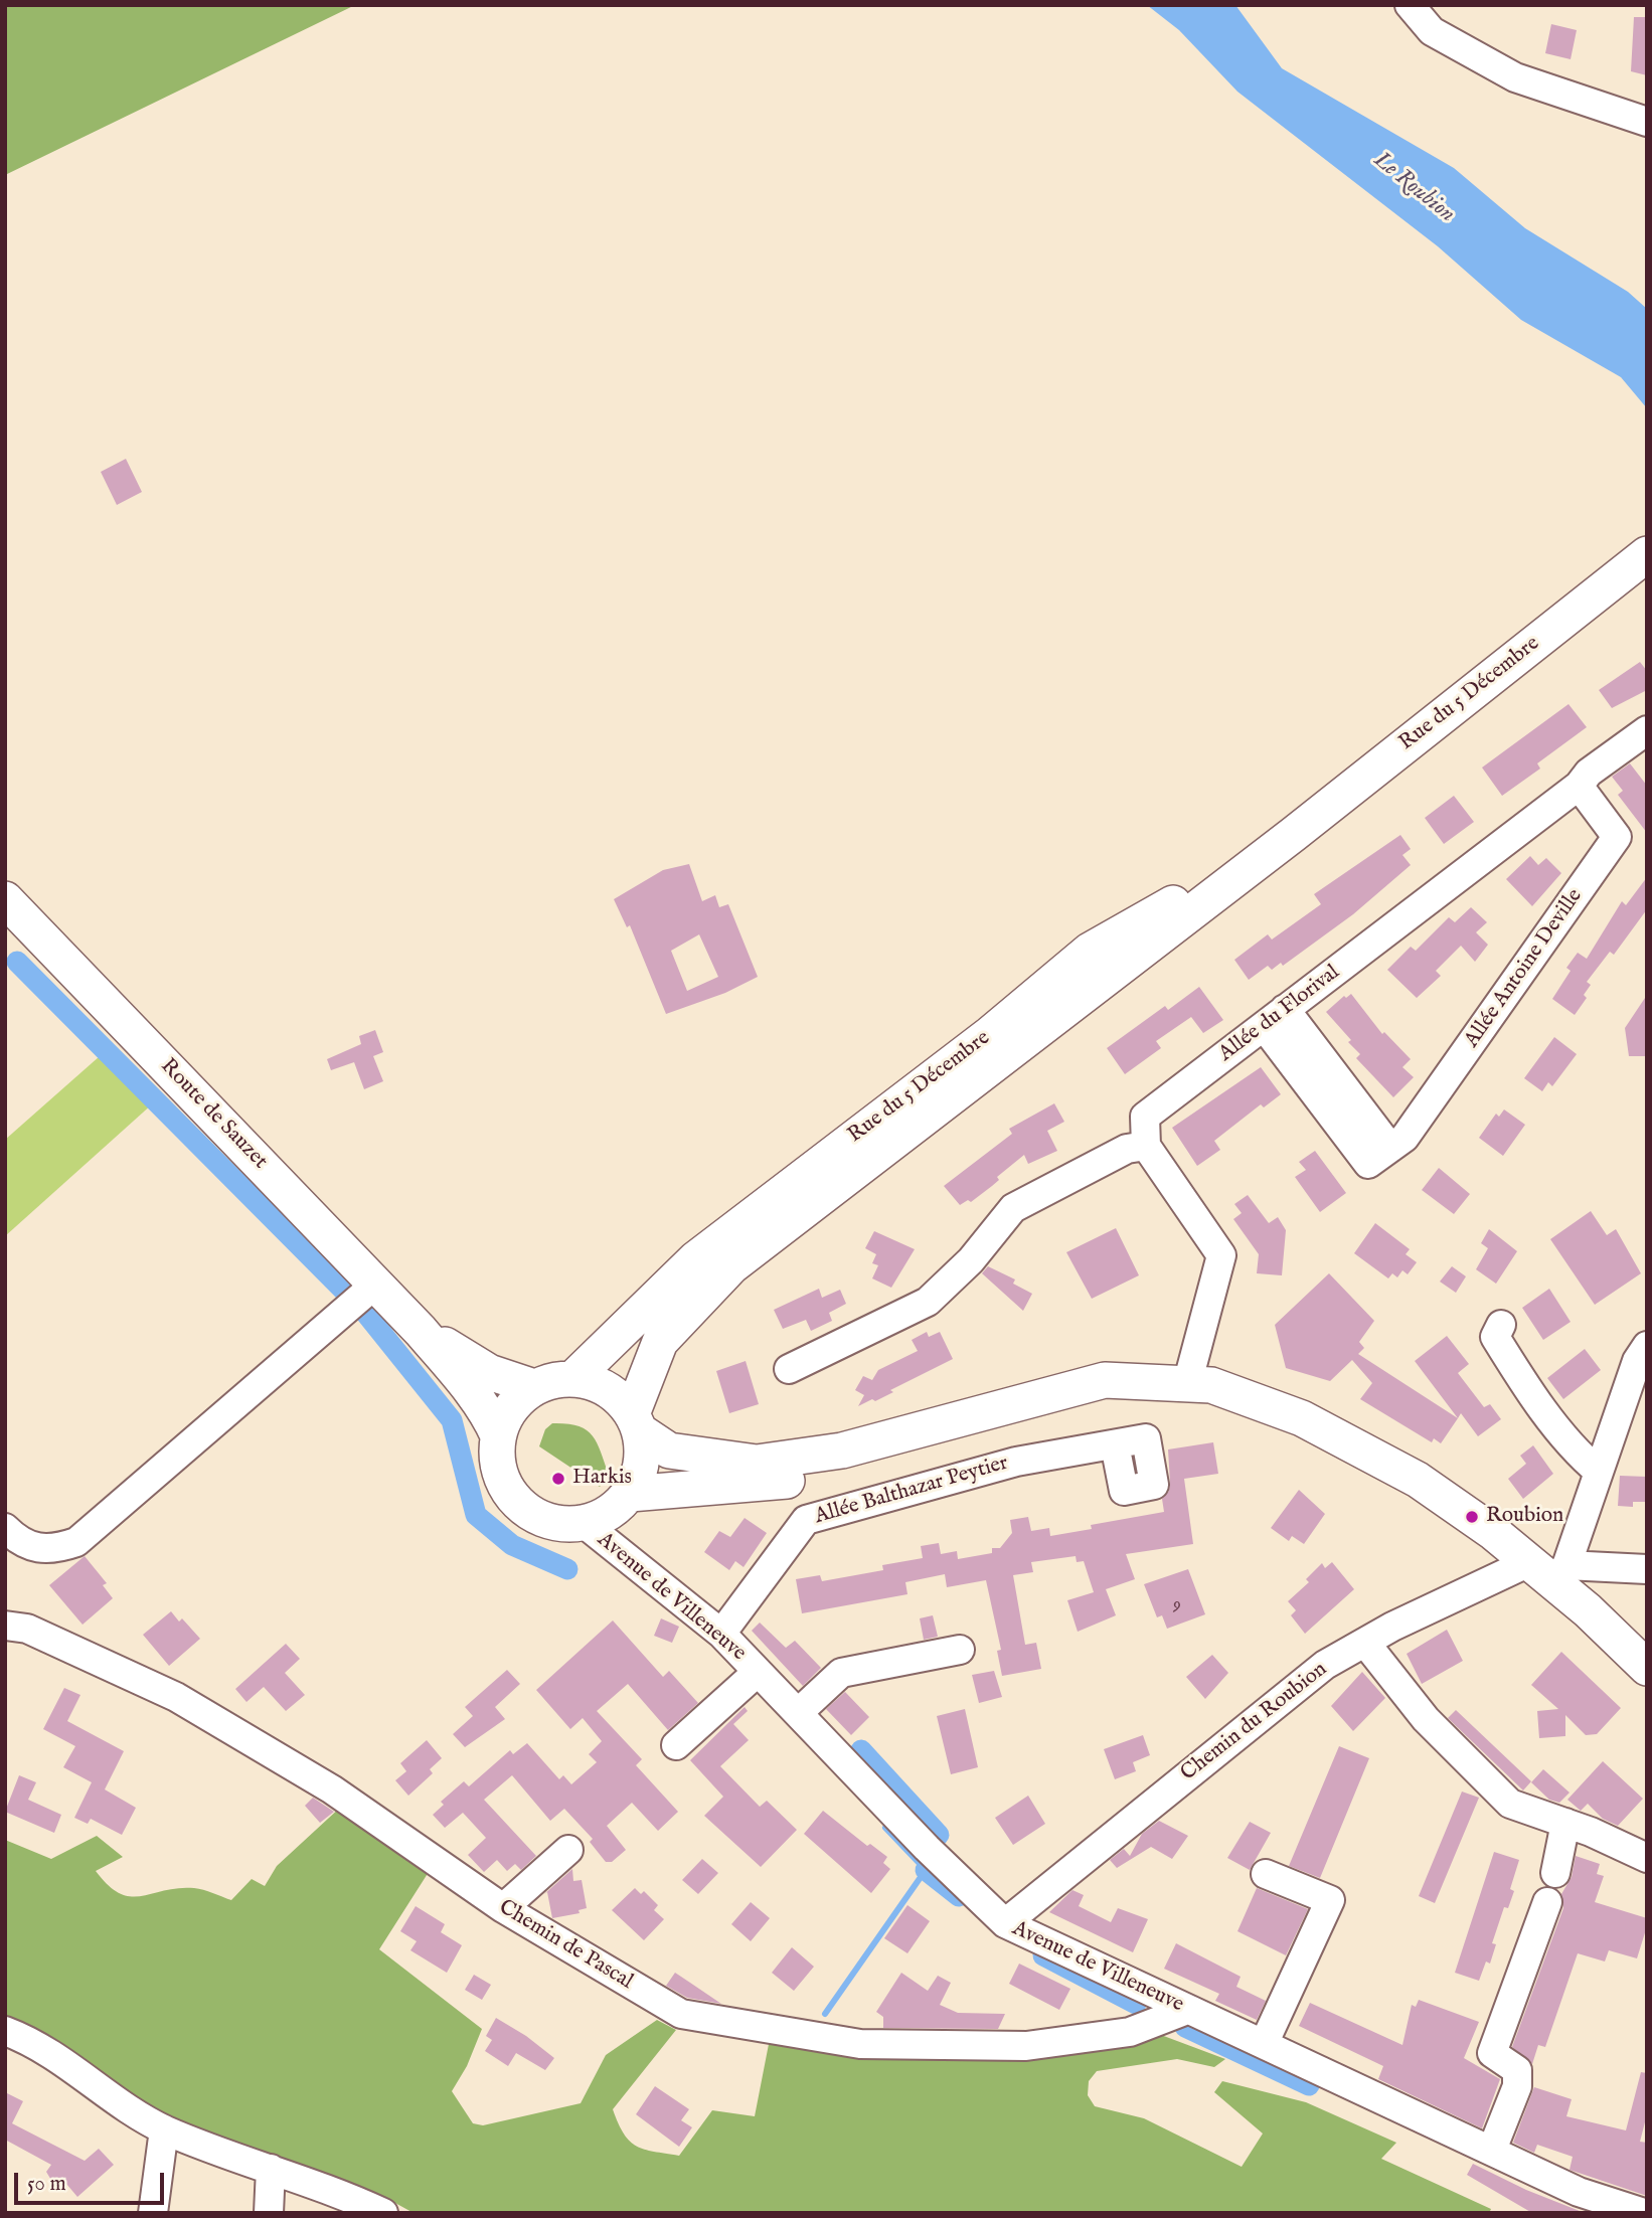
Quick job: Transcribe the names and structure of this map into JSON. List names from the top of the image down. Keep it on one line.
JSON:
{"streets":{"main road":["Rue du 5 Décembre","Route de Sauzet"],"street":["Allée Antoine Deville","Allée du Florival","Allée Balthazar Peytier","Avenue de Villeneuve","Chemin du Roubion","Chemin de Pascal"]},"crossings":[["Rue du 5 Décembre","Route de Sauzet"],["Rue du 5 Décembre","Avenue de Villeneuve"],["Allée Antoine Deville","Allée du Florival"],["Route de Sauzet","Avenue de Villeneuve"],["Allée Balthazar Peytier","Avenue de Villeneuve"],["Avenue de Villeneuve","Chemin du Roubion"],["Avenue de Villeneuve","Chemin de Pascal"]],"water":["Le Roubion"],"places":["Harkis","Roubion"],"house_numbers":["9"],"scale_bar":"50 m"}
